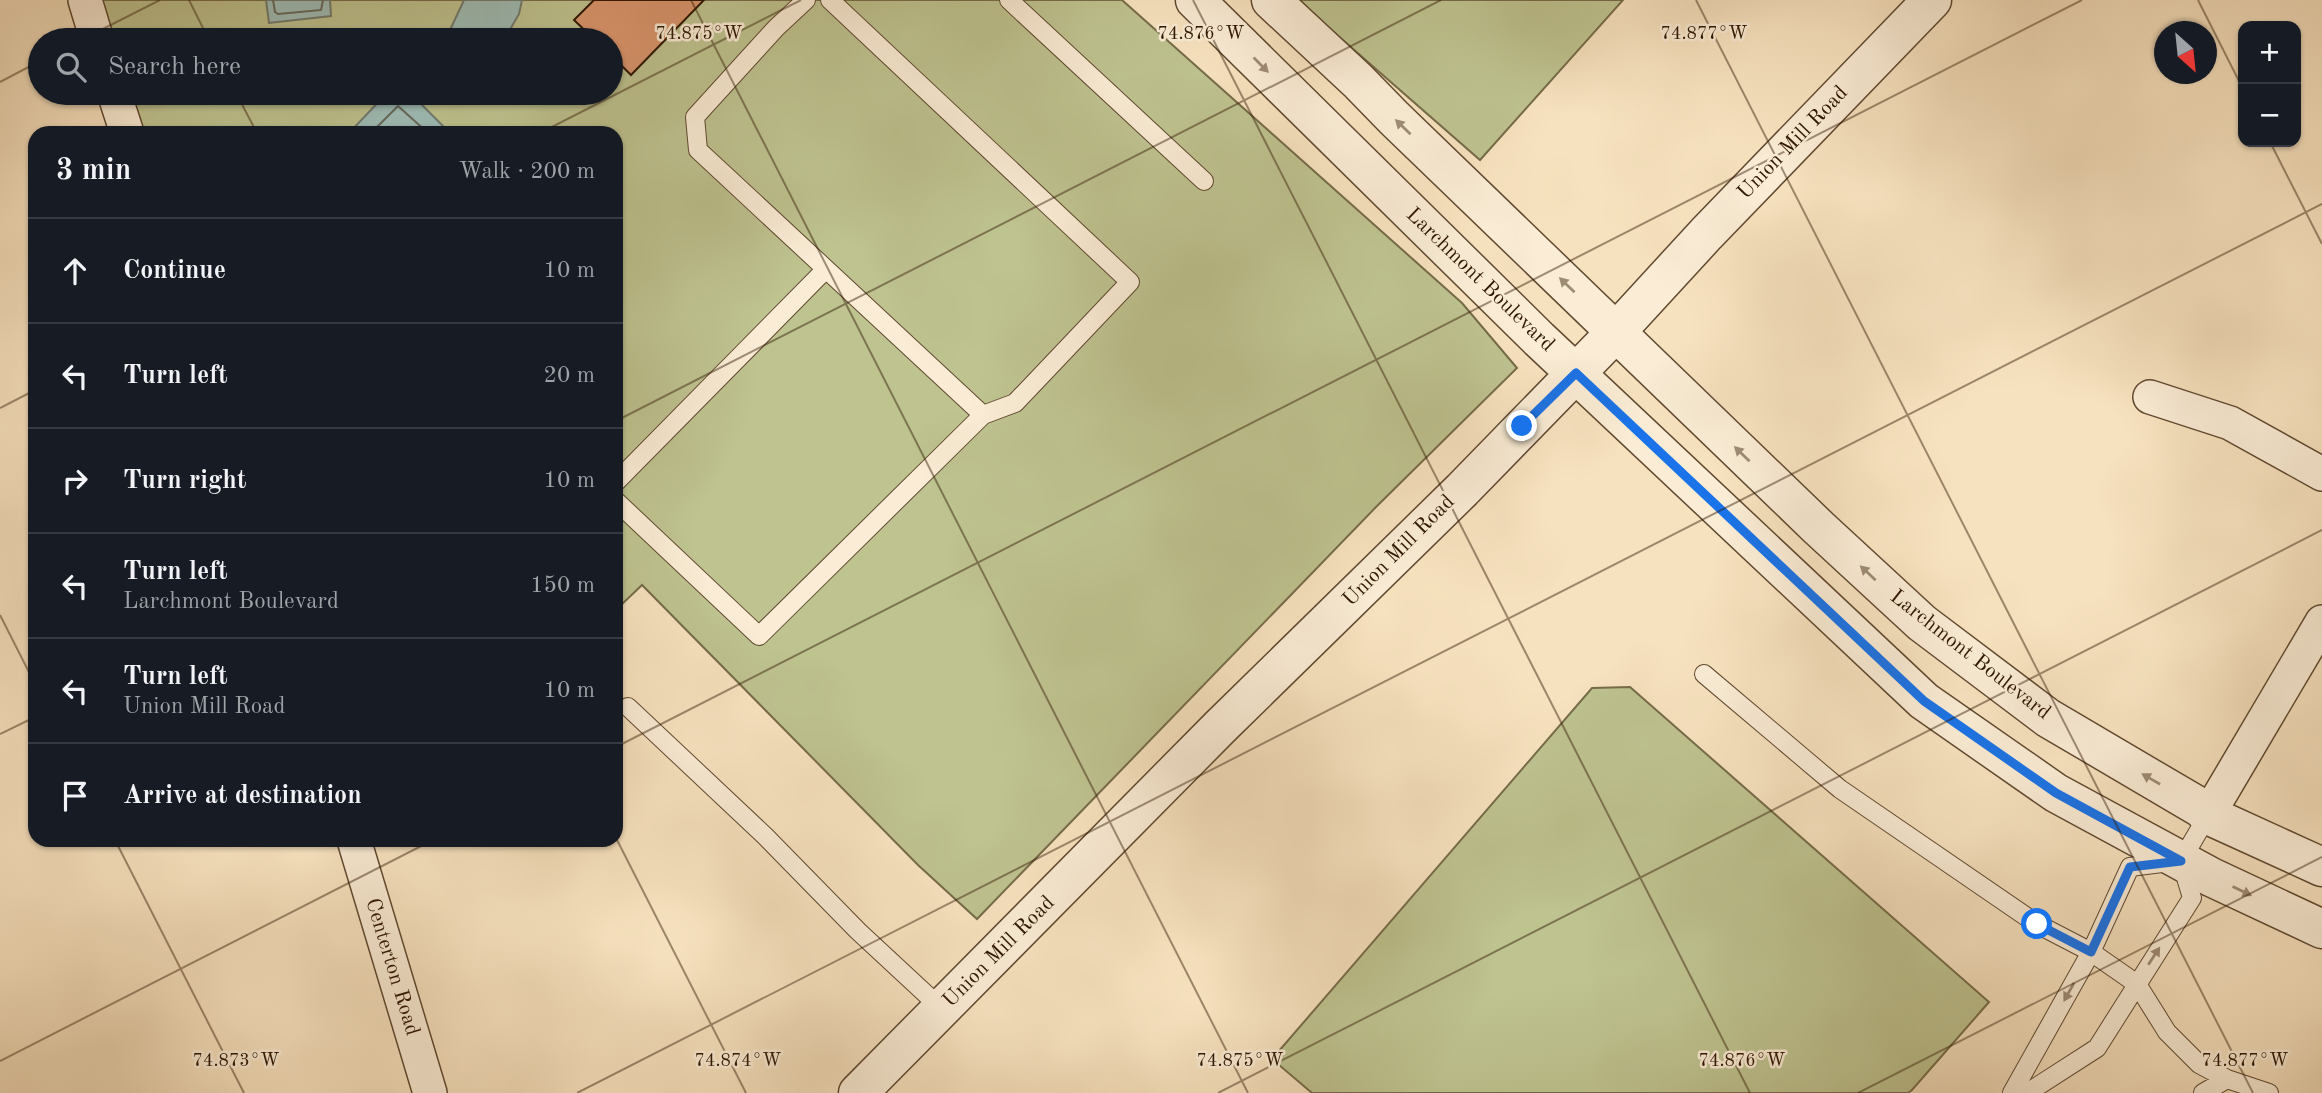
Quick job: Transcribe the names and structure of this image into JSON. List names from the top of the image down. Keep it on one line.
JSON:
{"streets":{"street":["Union Mill Road","Larchmont Boulevard","Centerton Road"]},"crossings":[["Union Mill Road","Larchmont Boulevard"]],"north":"bottom right","page":{"map_buttons":["+","−"],"search":"Search here","heading":["3 min","Walk · 200 m"],"list":[["Continue","10 m"],["Turn left","20 m"],["Turn right","10 m"],["Turn left","Larchmont Boulevard","150 m"],["Turn left","Union Mill Road","10 m"],"Arrive at destination"]},"coordinates":["74.875°W","74.876°W","74.877°W","74.873°W","74.874°W"]}
